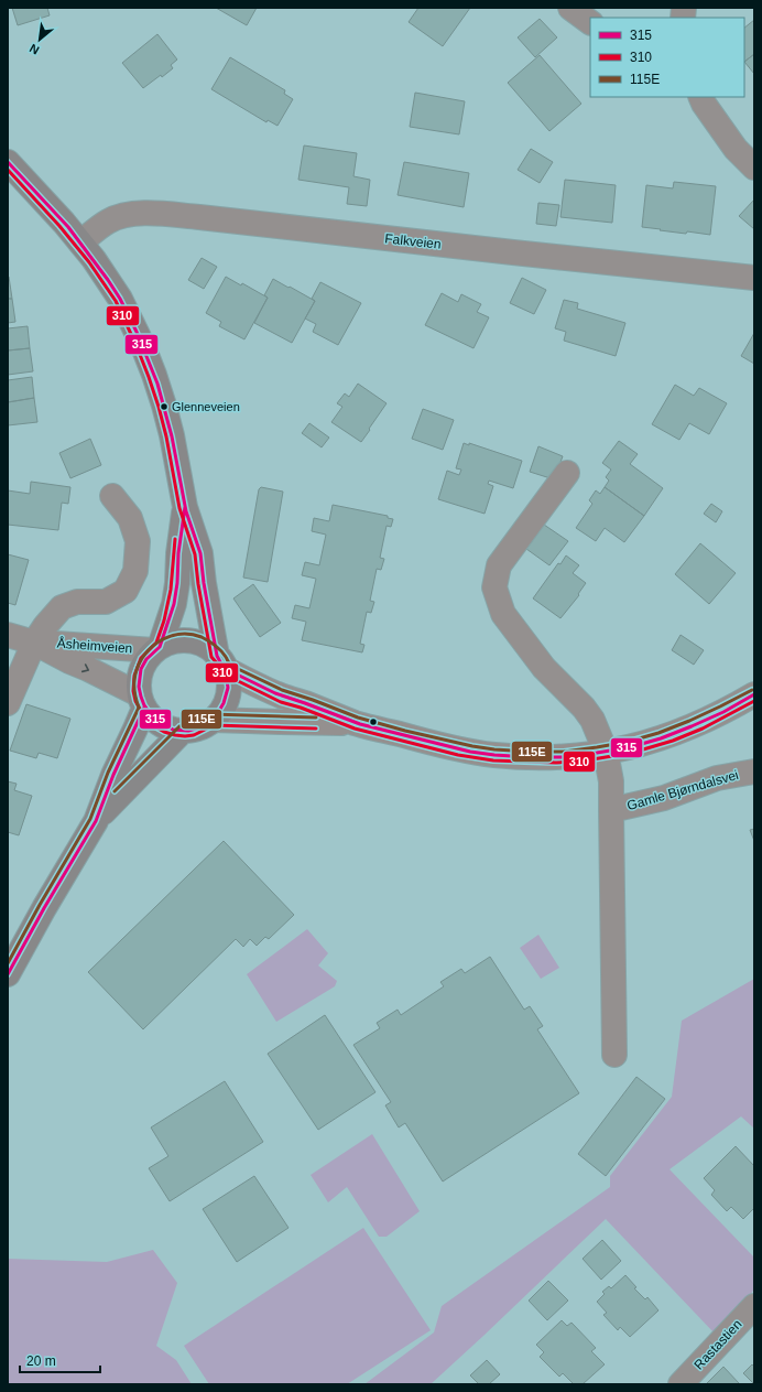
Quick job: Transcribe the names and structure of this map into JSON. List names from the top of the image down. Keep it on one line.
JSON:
{"streets":{"street":["Falkveien","Åsheimveien","Gamle Bjørndalsvei","Rastastien"]},"one_way":["Åsheimveien"],"places":["Glenneveien"],"lines":["transit line 315","transit line 310","transit line 115E"],"legend":["315","310","115E"],"scale_bar":"20 m","north":"bottom left"}
